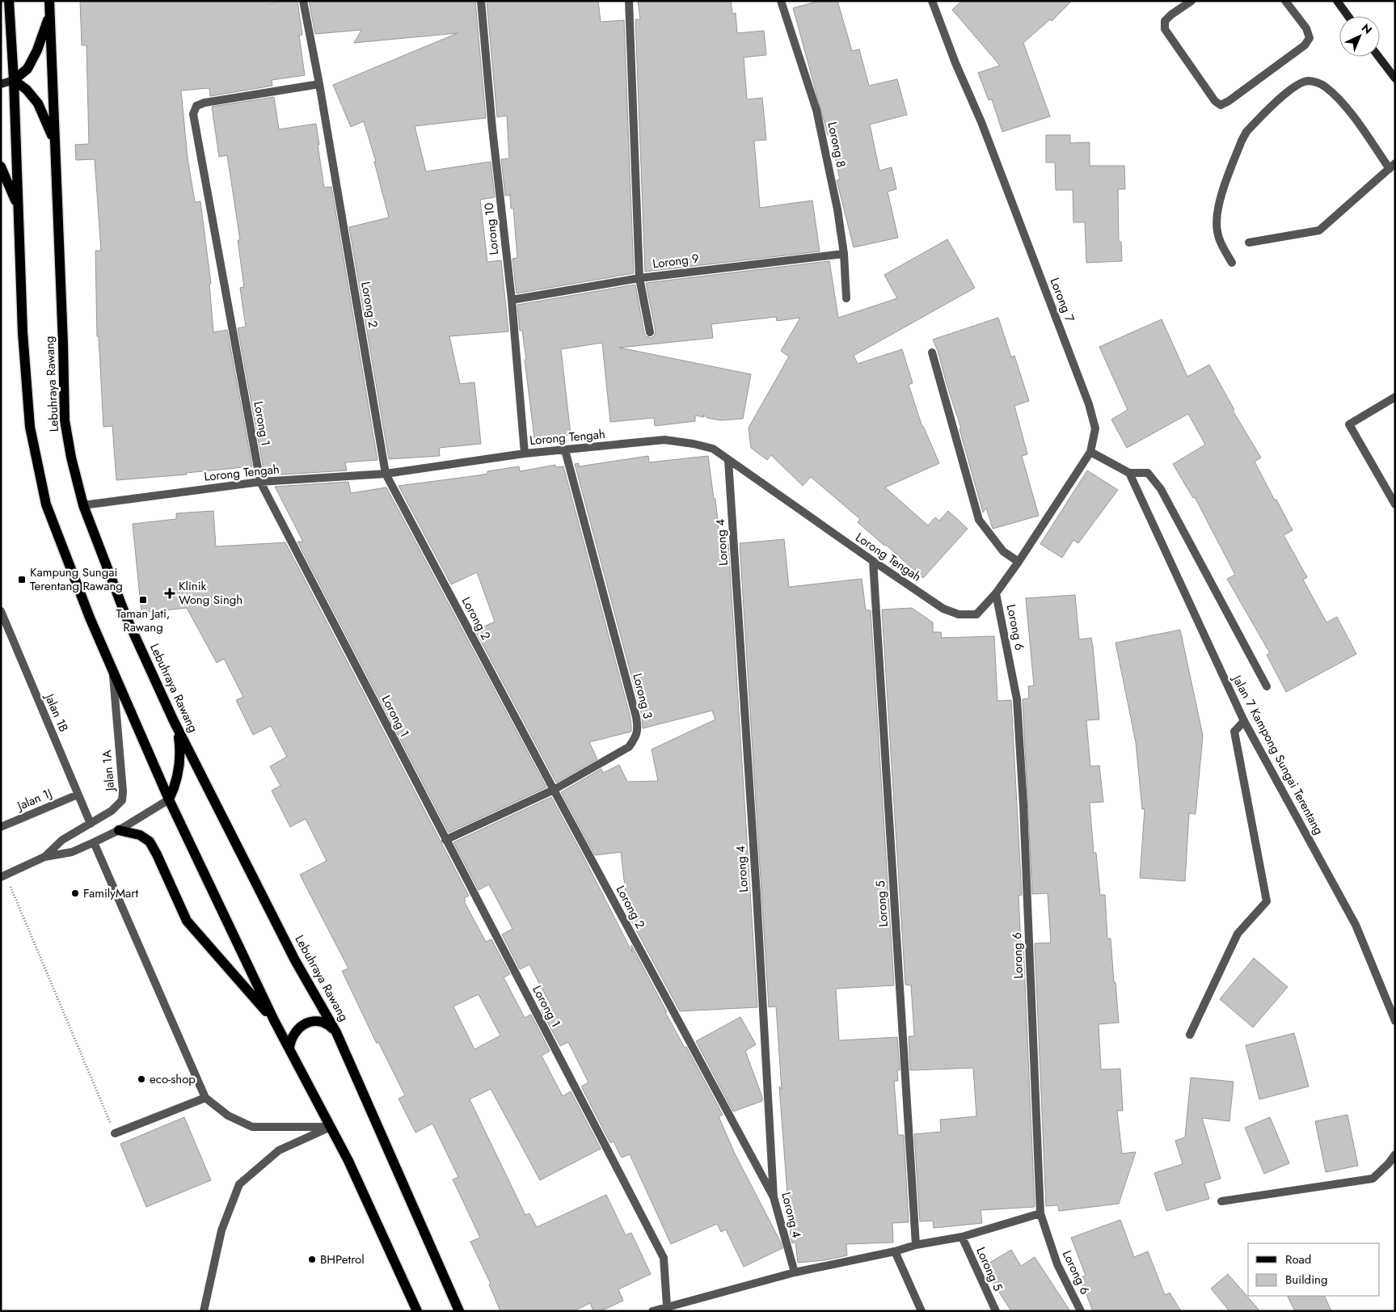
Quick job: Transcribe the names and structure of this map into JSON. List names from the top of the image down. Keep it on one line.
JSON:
{"streets":{"main road":["Lebuhraya Rawang"],"street":["Lorong 8","Lorong 10","Lorong 9","Lorong 7","Lorong 2","Lorong 1","Lorong Tengah","Lorong 4","Lorong 6","Lorong 3","Jalan 1B","Jalan 7 Kampong Sungai Terentang","Jalan 1A","Jalan 1J","Lorong 5"]},"crossings":[["Lorong 8","Lorong 9"],["Lorong 10","Lorong 9"],["Lorong 10","Lorong Tengah"],["Lorong 7","Lorong Tengah"],["Lorong 7","Lorong 6"],["Lorong 2","Lorong 1"],["Lorong 2","Lorong Tengah"],["Lorong 2","Lorong 4"],["Lorong 2","Lorong 3"],["Lebuhraya Rawang","Lorong Tengah"],["Lebuhraya Rawang","Jalan 1A"],["Lorong 1","Lorong Tengah"],["Lorong 1","Lorong 3"],["Lorong Tengah","Lorong 4"],["Lorong Tengah","Lorong 6"],["Lorong Tengah","Lorong 3"],["Lorong Tengah","Lorong 5"],["Jalan 1B","Jalan 1A"],["Jalan 1B","Jalan 1J"]],"places":{"transit":["Kampung Sungai Terentang Rawang","Taman Jati, Rawang"],"health":["Klinik Wong Singh"],"other":["FamilyMart","eco-shop","BHPetrol"]},"legend":["Road","Building"],"north":"top right"}
